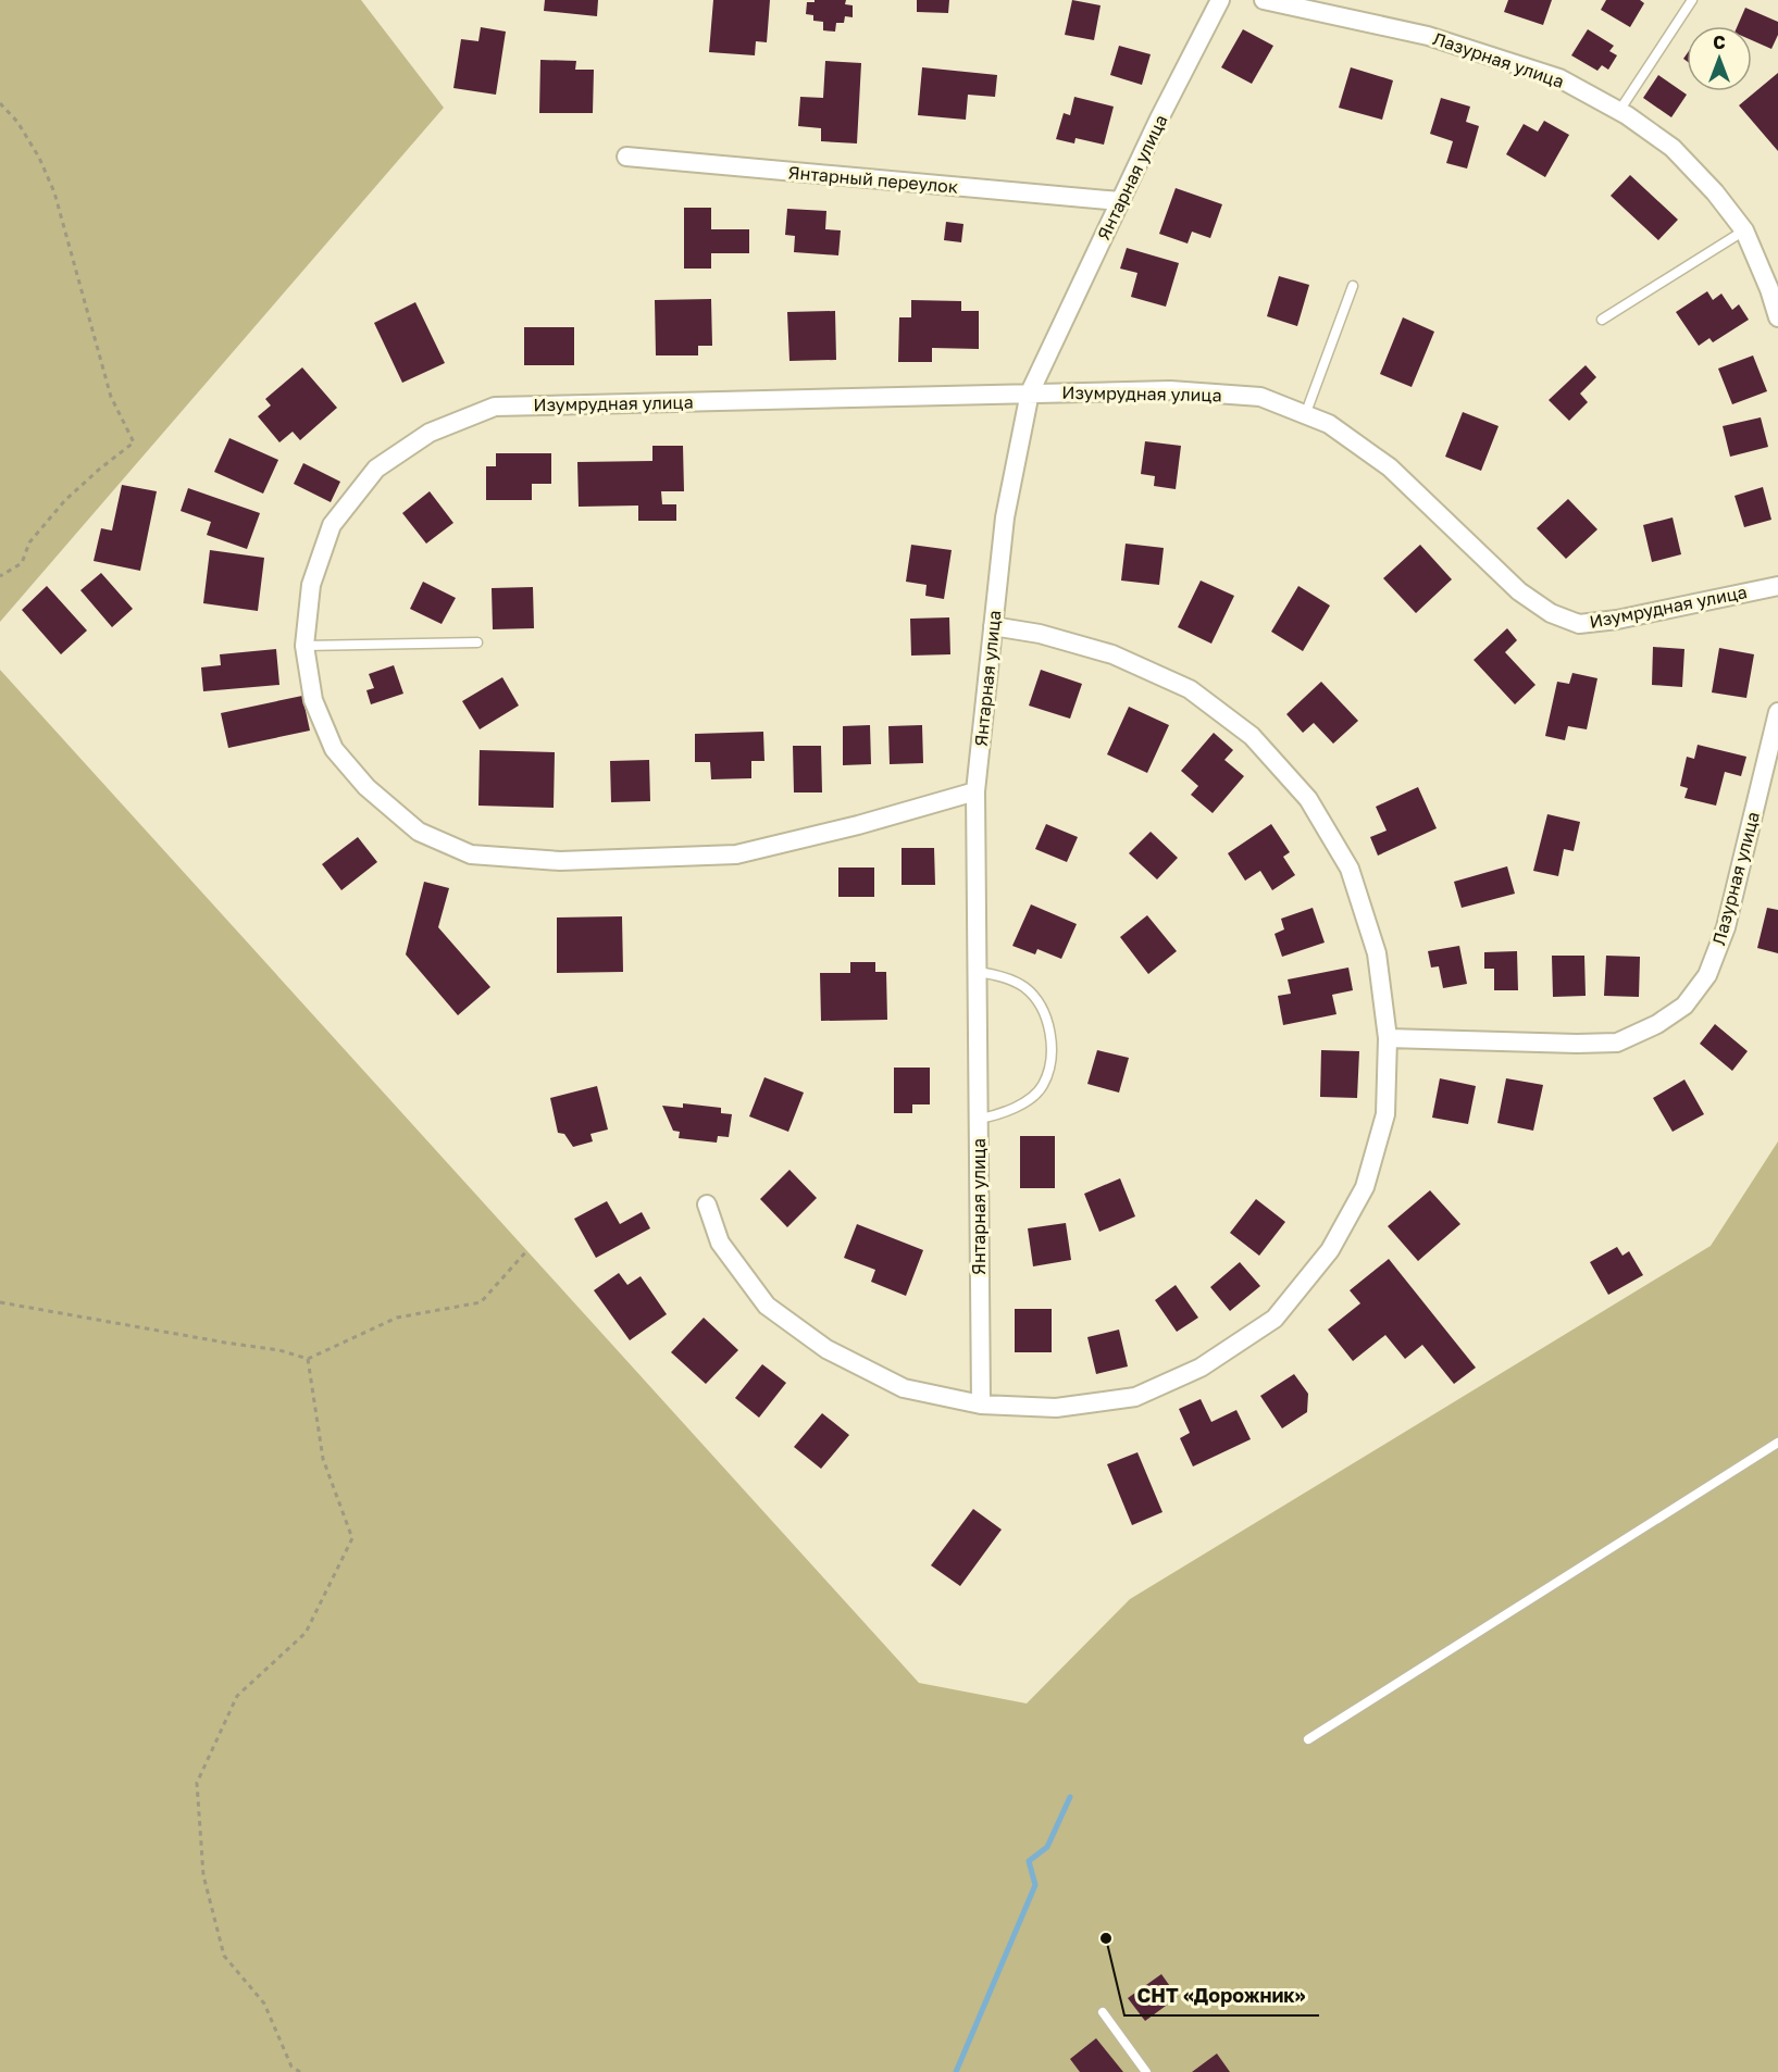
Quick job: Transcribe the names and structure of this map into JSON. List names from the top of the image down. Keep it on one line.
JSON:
{"streets":{"street":["Лазурная улица","Янтарная улица","Янтарный переулок","Изумрудная улица"]},"crossings":[["Янтарная улица","Янтарный переулок"],["Янтарная улица","Изумрудная улица"]],"places":["СНТ «Дорожник»"],"north":"top"}
